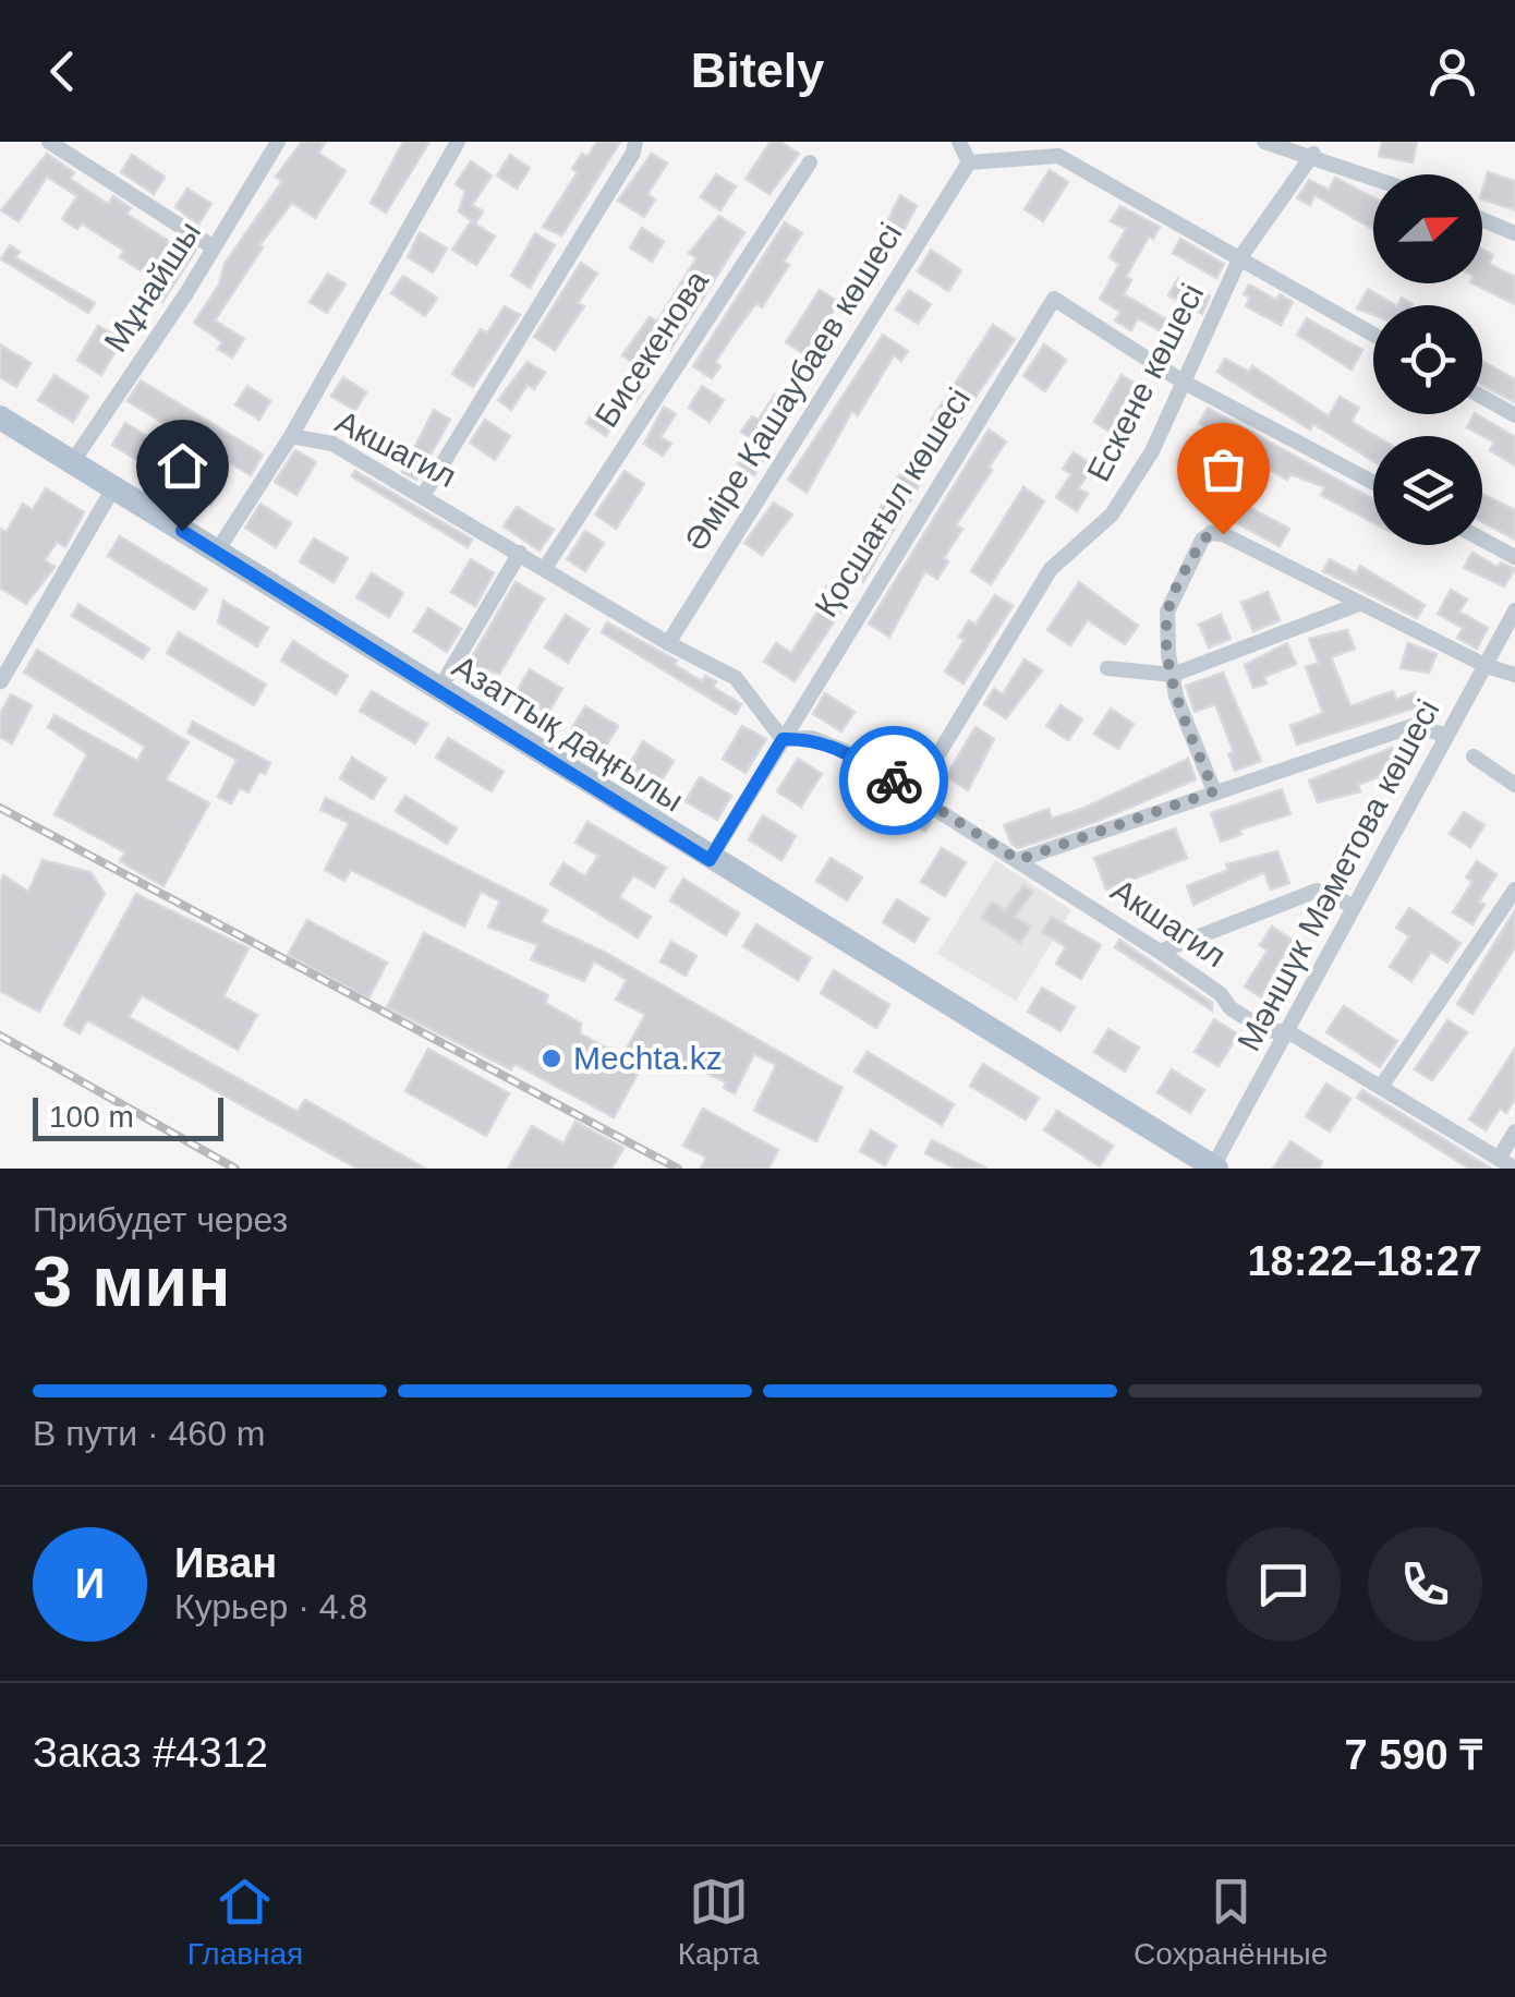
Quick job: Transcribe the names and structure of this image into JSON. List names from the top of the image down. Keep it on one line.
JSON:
{"streets":{"main road":["Азаттық даңғылы"],"street":["Мұнайшы","Бисекенова","Ескене көшесі","Әміре Қашаубаев көшесі","Акшагил","Қосшағыл көшесі","Мәншүк Мәметова көшесі"]},"crossings":[["Мұнайшы","Азаттық даңғылы"],["Бисекенова","Акшагил"],["Ескене көшесі","Акшагил"],["Ескене көшесі","Қосшағыл көшесі"],["Әміре Қашаубаев көшесі","Акшагил"],["Акшагил","Қосшағыл көшесі"],["Акшагил","Мәншүк Мәметова көшесі"],["Қосшағыл көшесі","Азаттық даңғылы"],["Азаттық даңғылы","Мәншүк Мәметова көшесі"]],"places":["Mechta.kz"],"scale_bar":"100 m","north":"right","page":{"header":"Bitely","scale":"100 m","heading":["3 мин","Прибудет через","18:22–18:27"],"panel":["Иван","Курьер · 4.8","Заказ #4312","7 590 ₸"],"bar":"В пути · 460 m","round":"И","tabs":["Главная","Карта","Сохранённые"]}}
